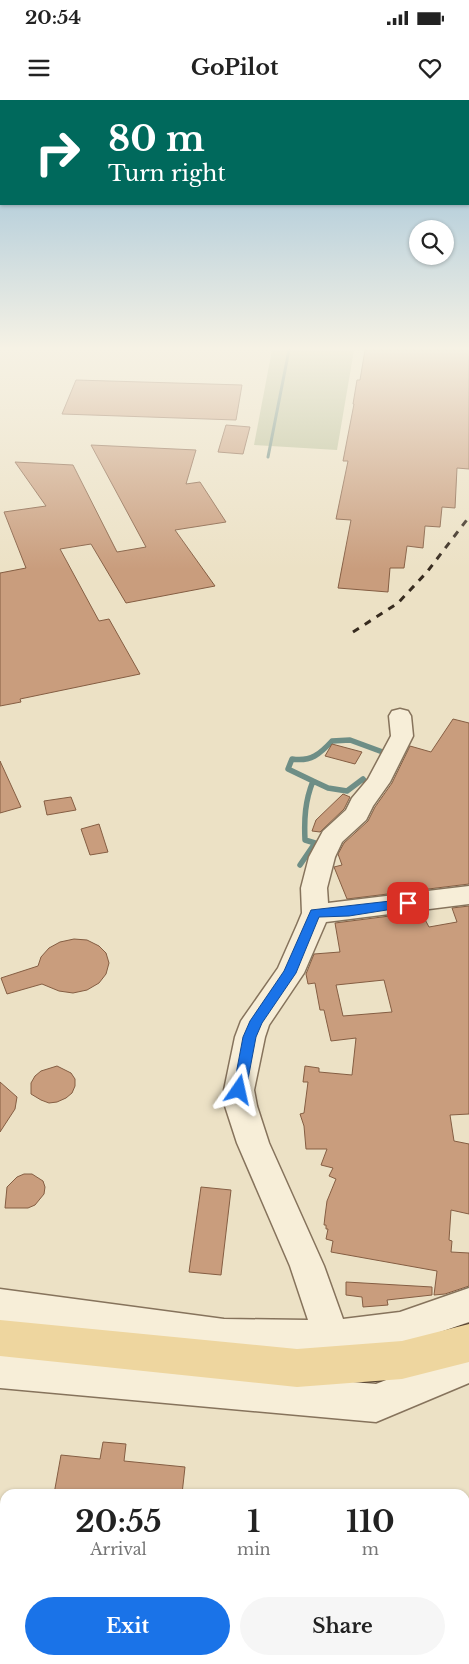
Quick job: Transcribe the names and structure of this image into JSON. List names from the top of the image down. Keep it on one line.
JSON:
{"page":{"status":"20:54","header":"GoPilot","turn":["80 m","Turn right"],"eta":["20:55","Arrival","1","min","110","m"],"buttons":["Exit","Share"]}}
